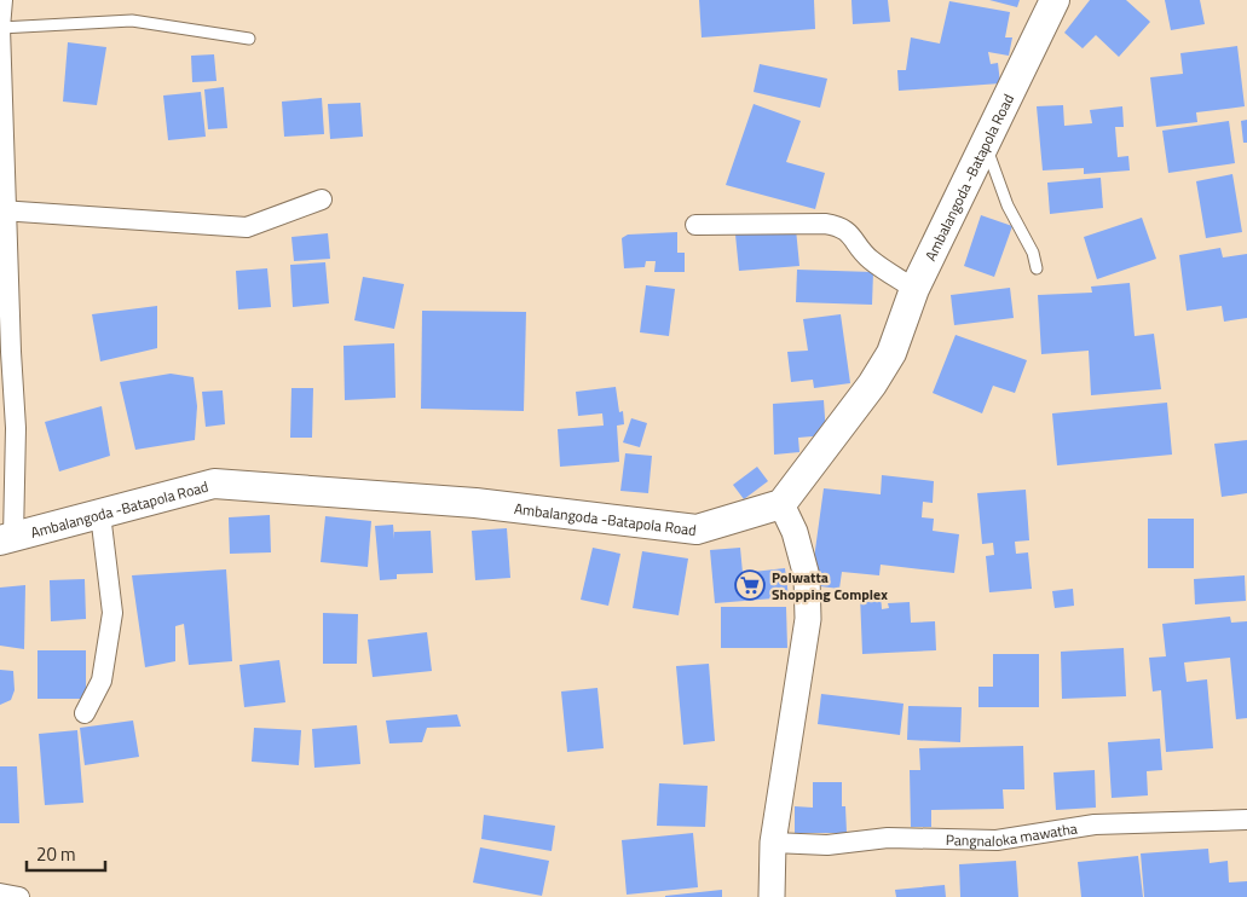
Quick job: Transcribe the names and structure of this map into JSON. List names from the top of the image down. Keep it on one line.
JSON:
{"streets":{"main road":["Ambalangoda -Batapola Road"],"street":["Pangnaloka mawatha"]},"places":{"supermarket":["Polwatta Shopping Complex"]},"scale_bar":"20 m"}
